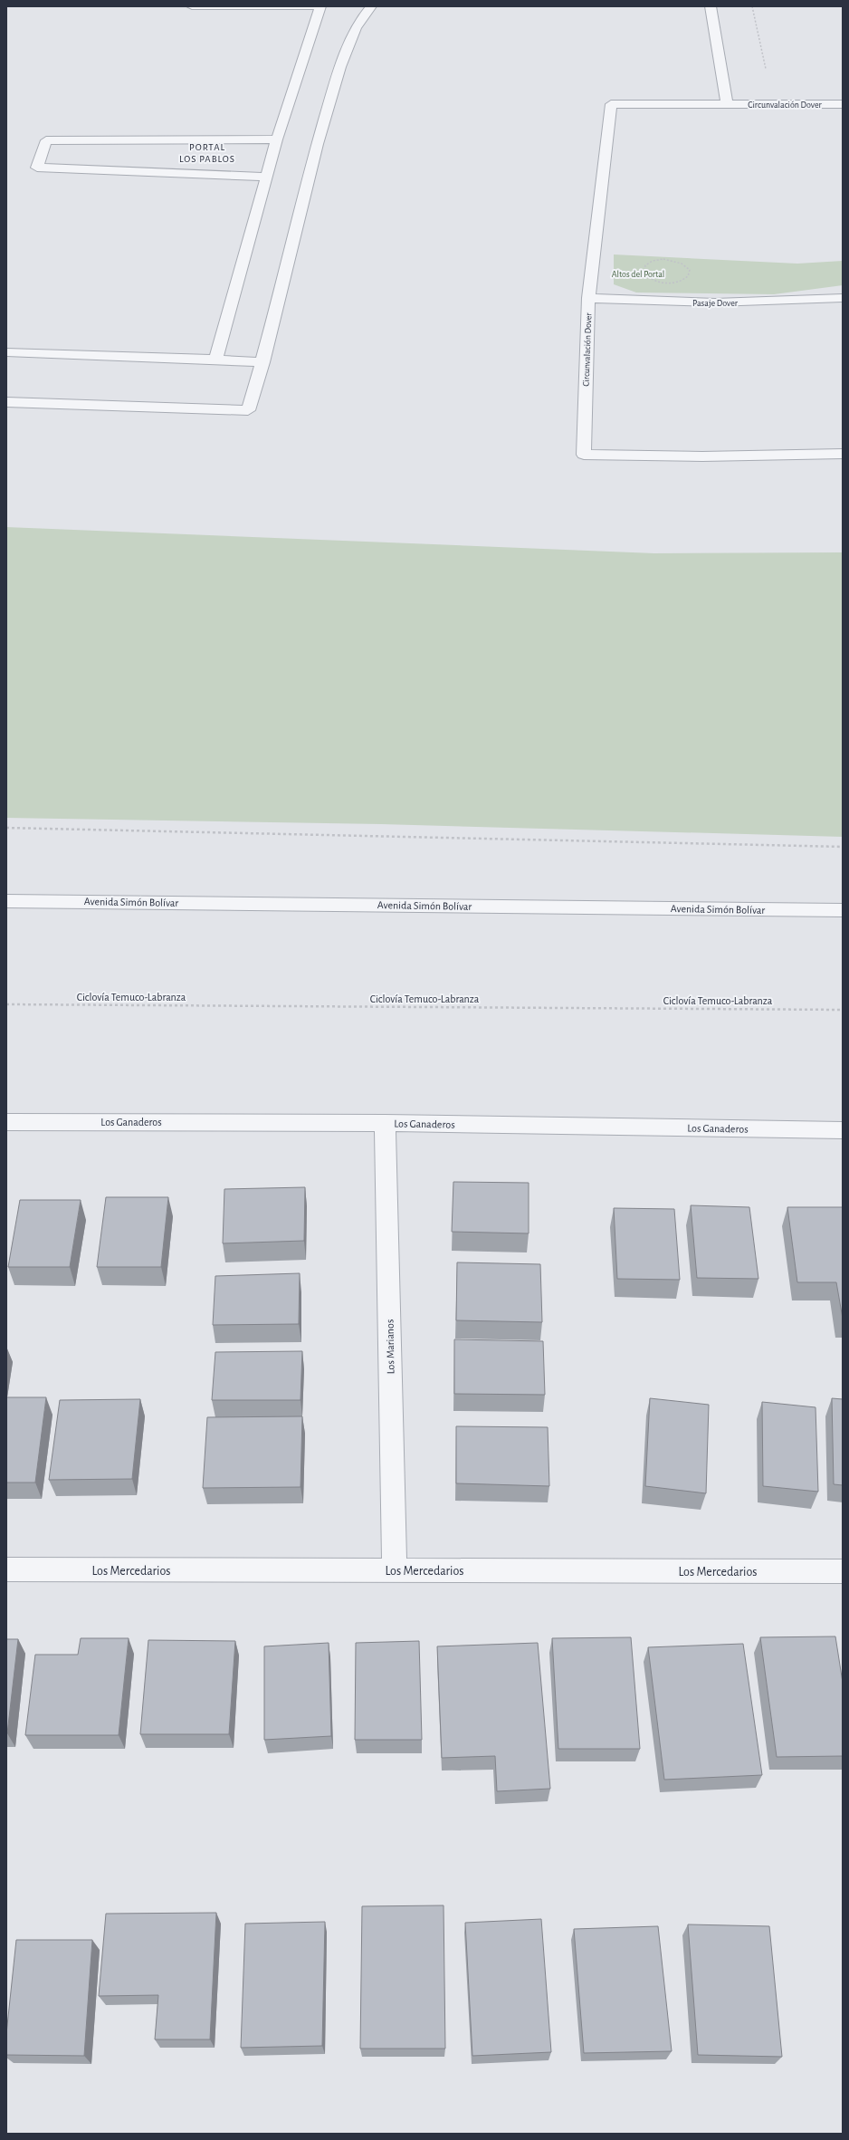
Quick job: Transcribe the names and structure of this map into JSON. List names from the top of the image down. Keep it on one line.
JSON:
{"streets":{"street":["Circunvalación Dover","Pasaje Dover","Avenida Simón Bolívar","Los Ganaderos","Los Marianos","Los Mercedarios"],"path":["Ciclovía Temuco-Labranza"]},"crossings":[["Circunvalación Dover","Pasaje Dover"],["Los Ganaderos","Los Marianos"],["Los Marianos","Los Mercedarios"]],"districts":["PORTAL LOS PABLOS"],"parks":["Altos del Portal"]}
